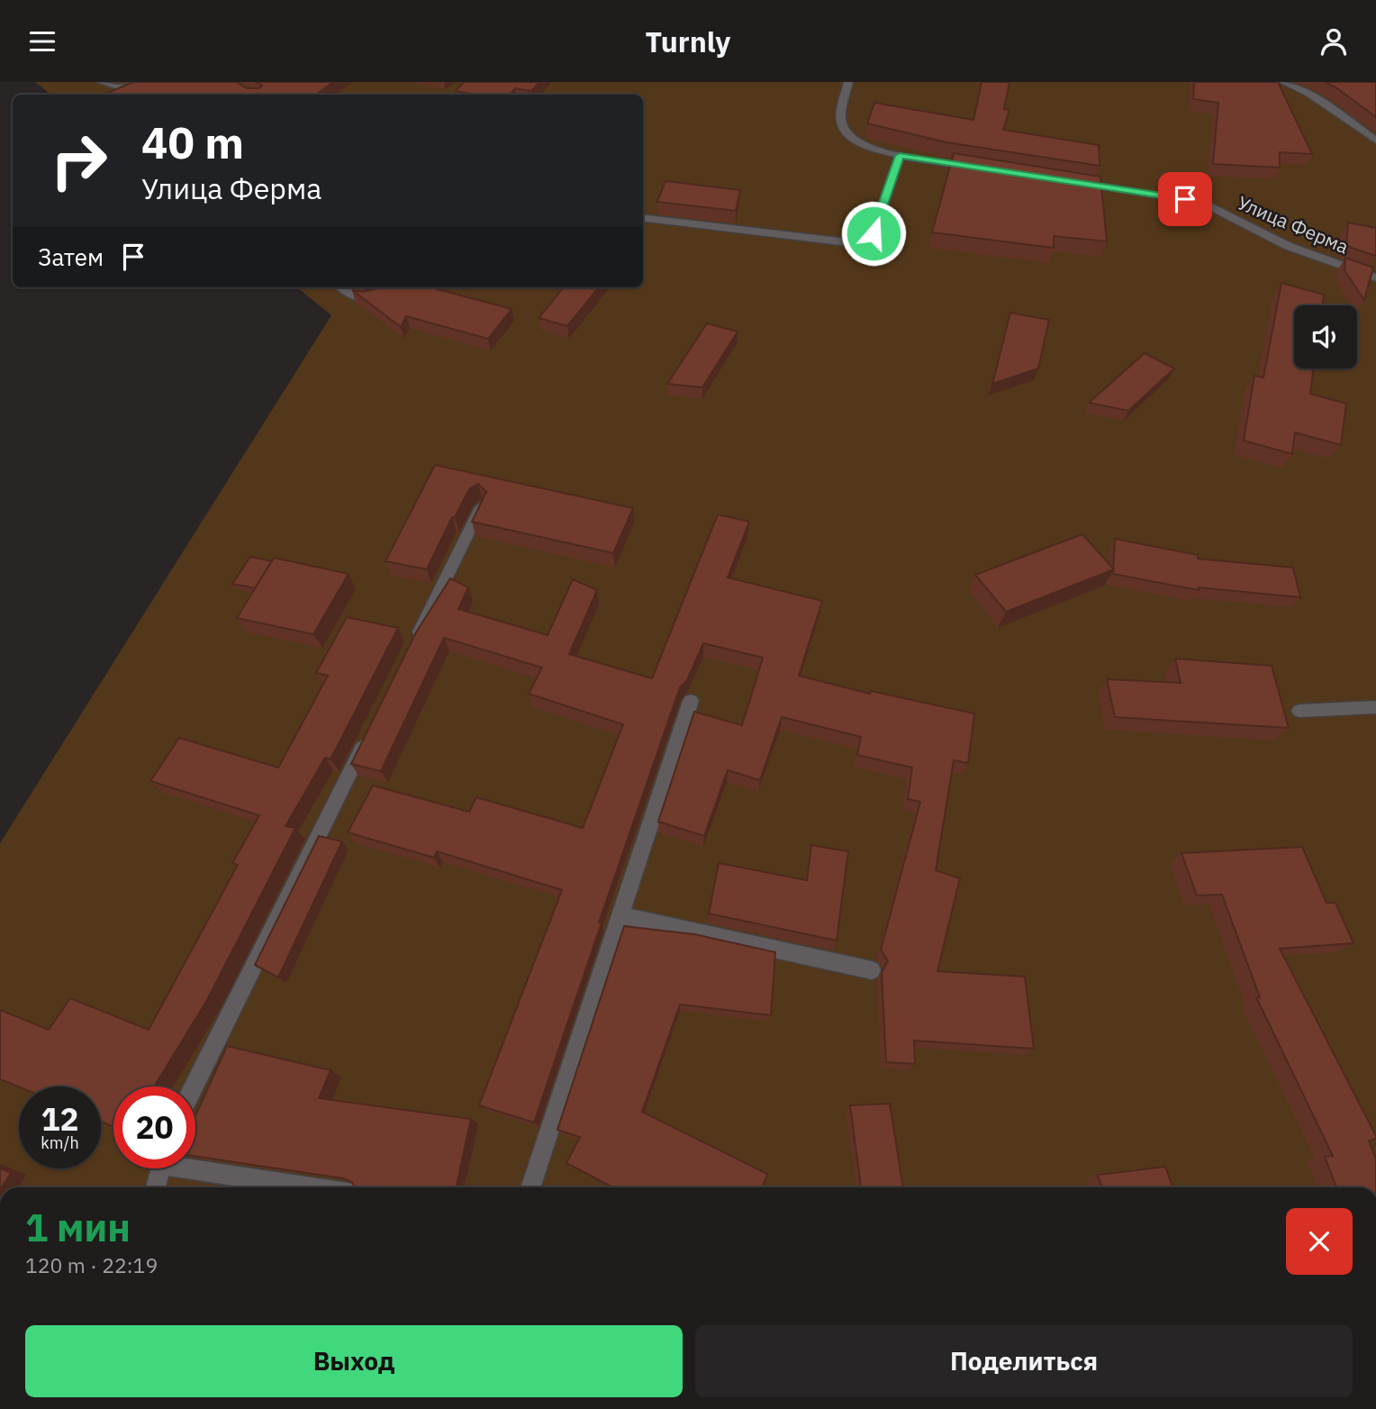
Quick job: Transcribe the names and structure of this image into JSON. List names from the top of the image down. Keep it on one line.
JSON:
{"streets":{"street":["Улица Ферма"]},"page":{"header":"Turnly","turn":["40 m","Улица Ферма"],"then":"Затем","speed":"12 km/h","limit":"20","heading":["1 мин","120 m · 22:19"],"buttons":["Выход","Поделиться"]}}
